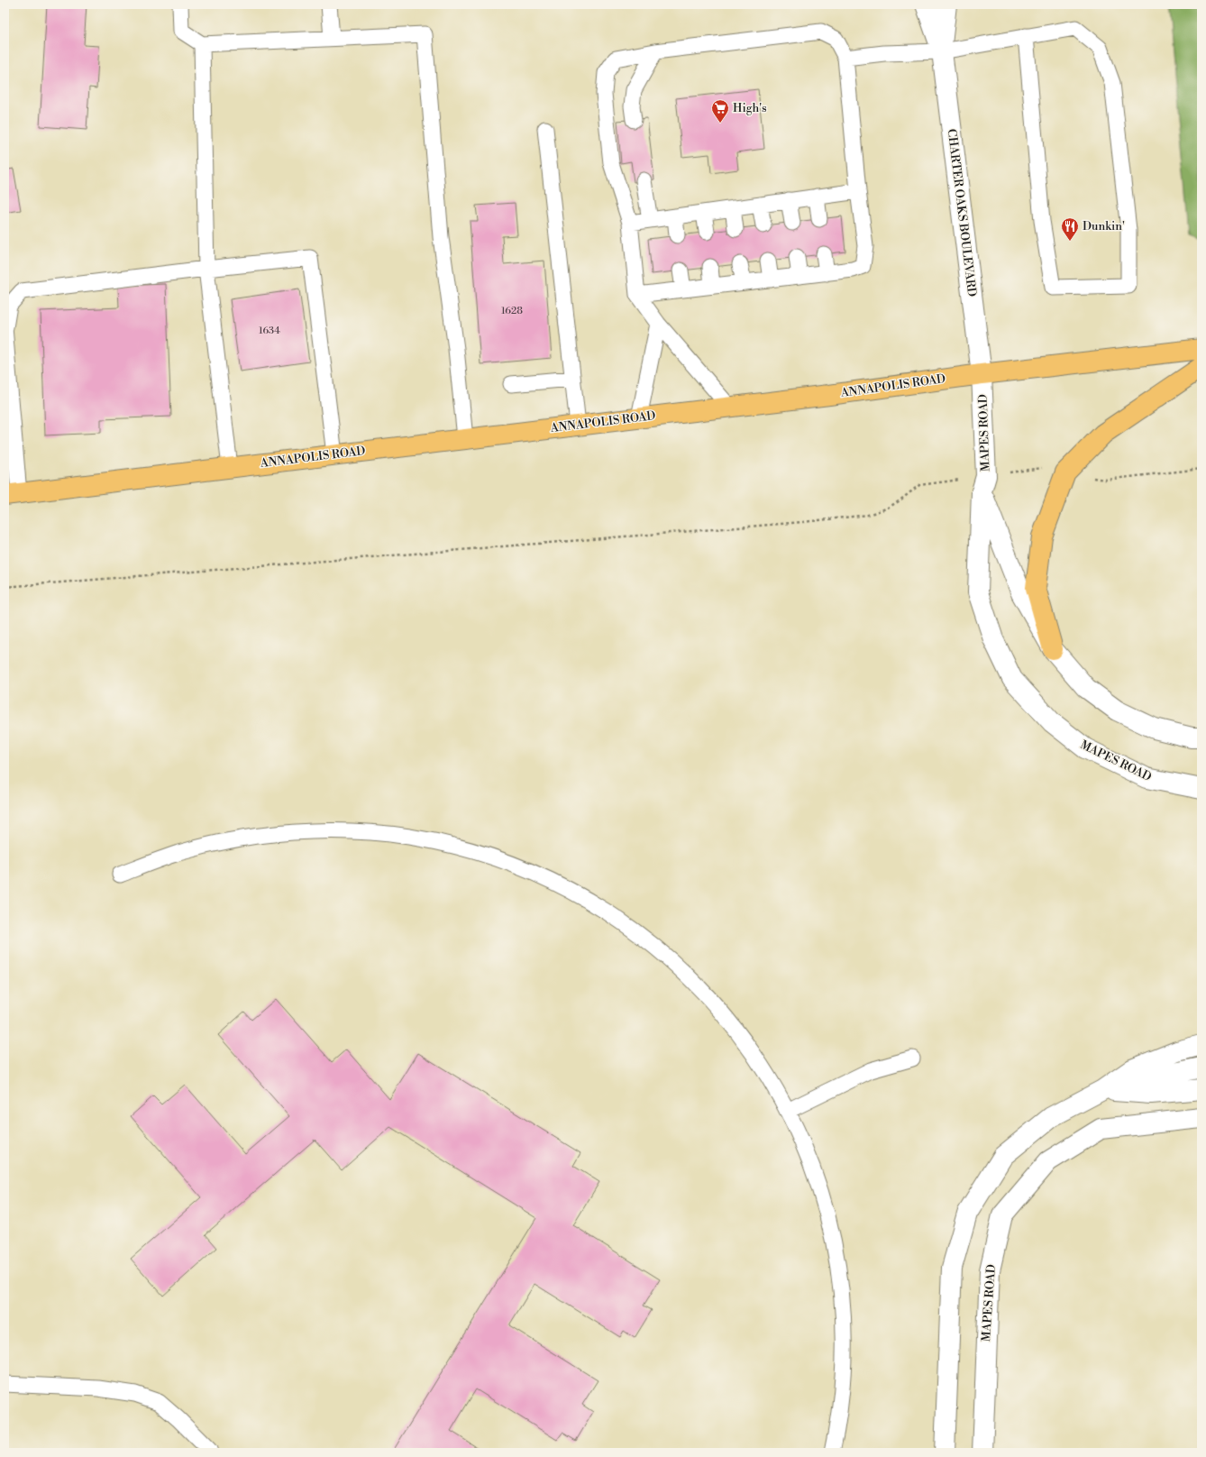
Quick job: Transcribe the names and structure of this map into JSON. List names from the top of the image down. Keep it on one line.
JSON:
{"streets":{"main road":["ANNAPOLIS ROAD"],"street":["CHARTER OAKS BOULEVARD","MAPES ROAD"]},"crossings":[["CHARTER OAKS BOULEVARD","ANNAPOLIS ROAD"],["CHARTER OAKS BOULEVARD","MAPES ROAD"],["ANNAPOLIS ROAD","MAPES ROAD"]],"places":{"supermarket":["High's"],"restaurant":["Dunkin'"]},"house_numbers":["1628","1634"]}
